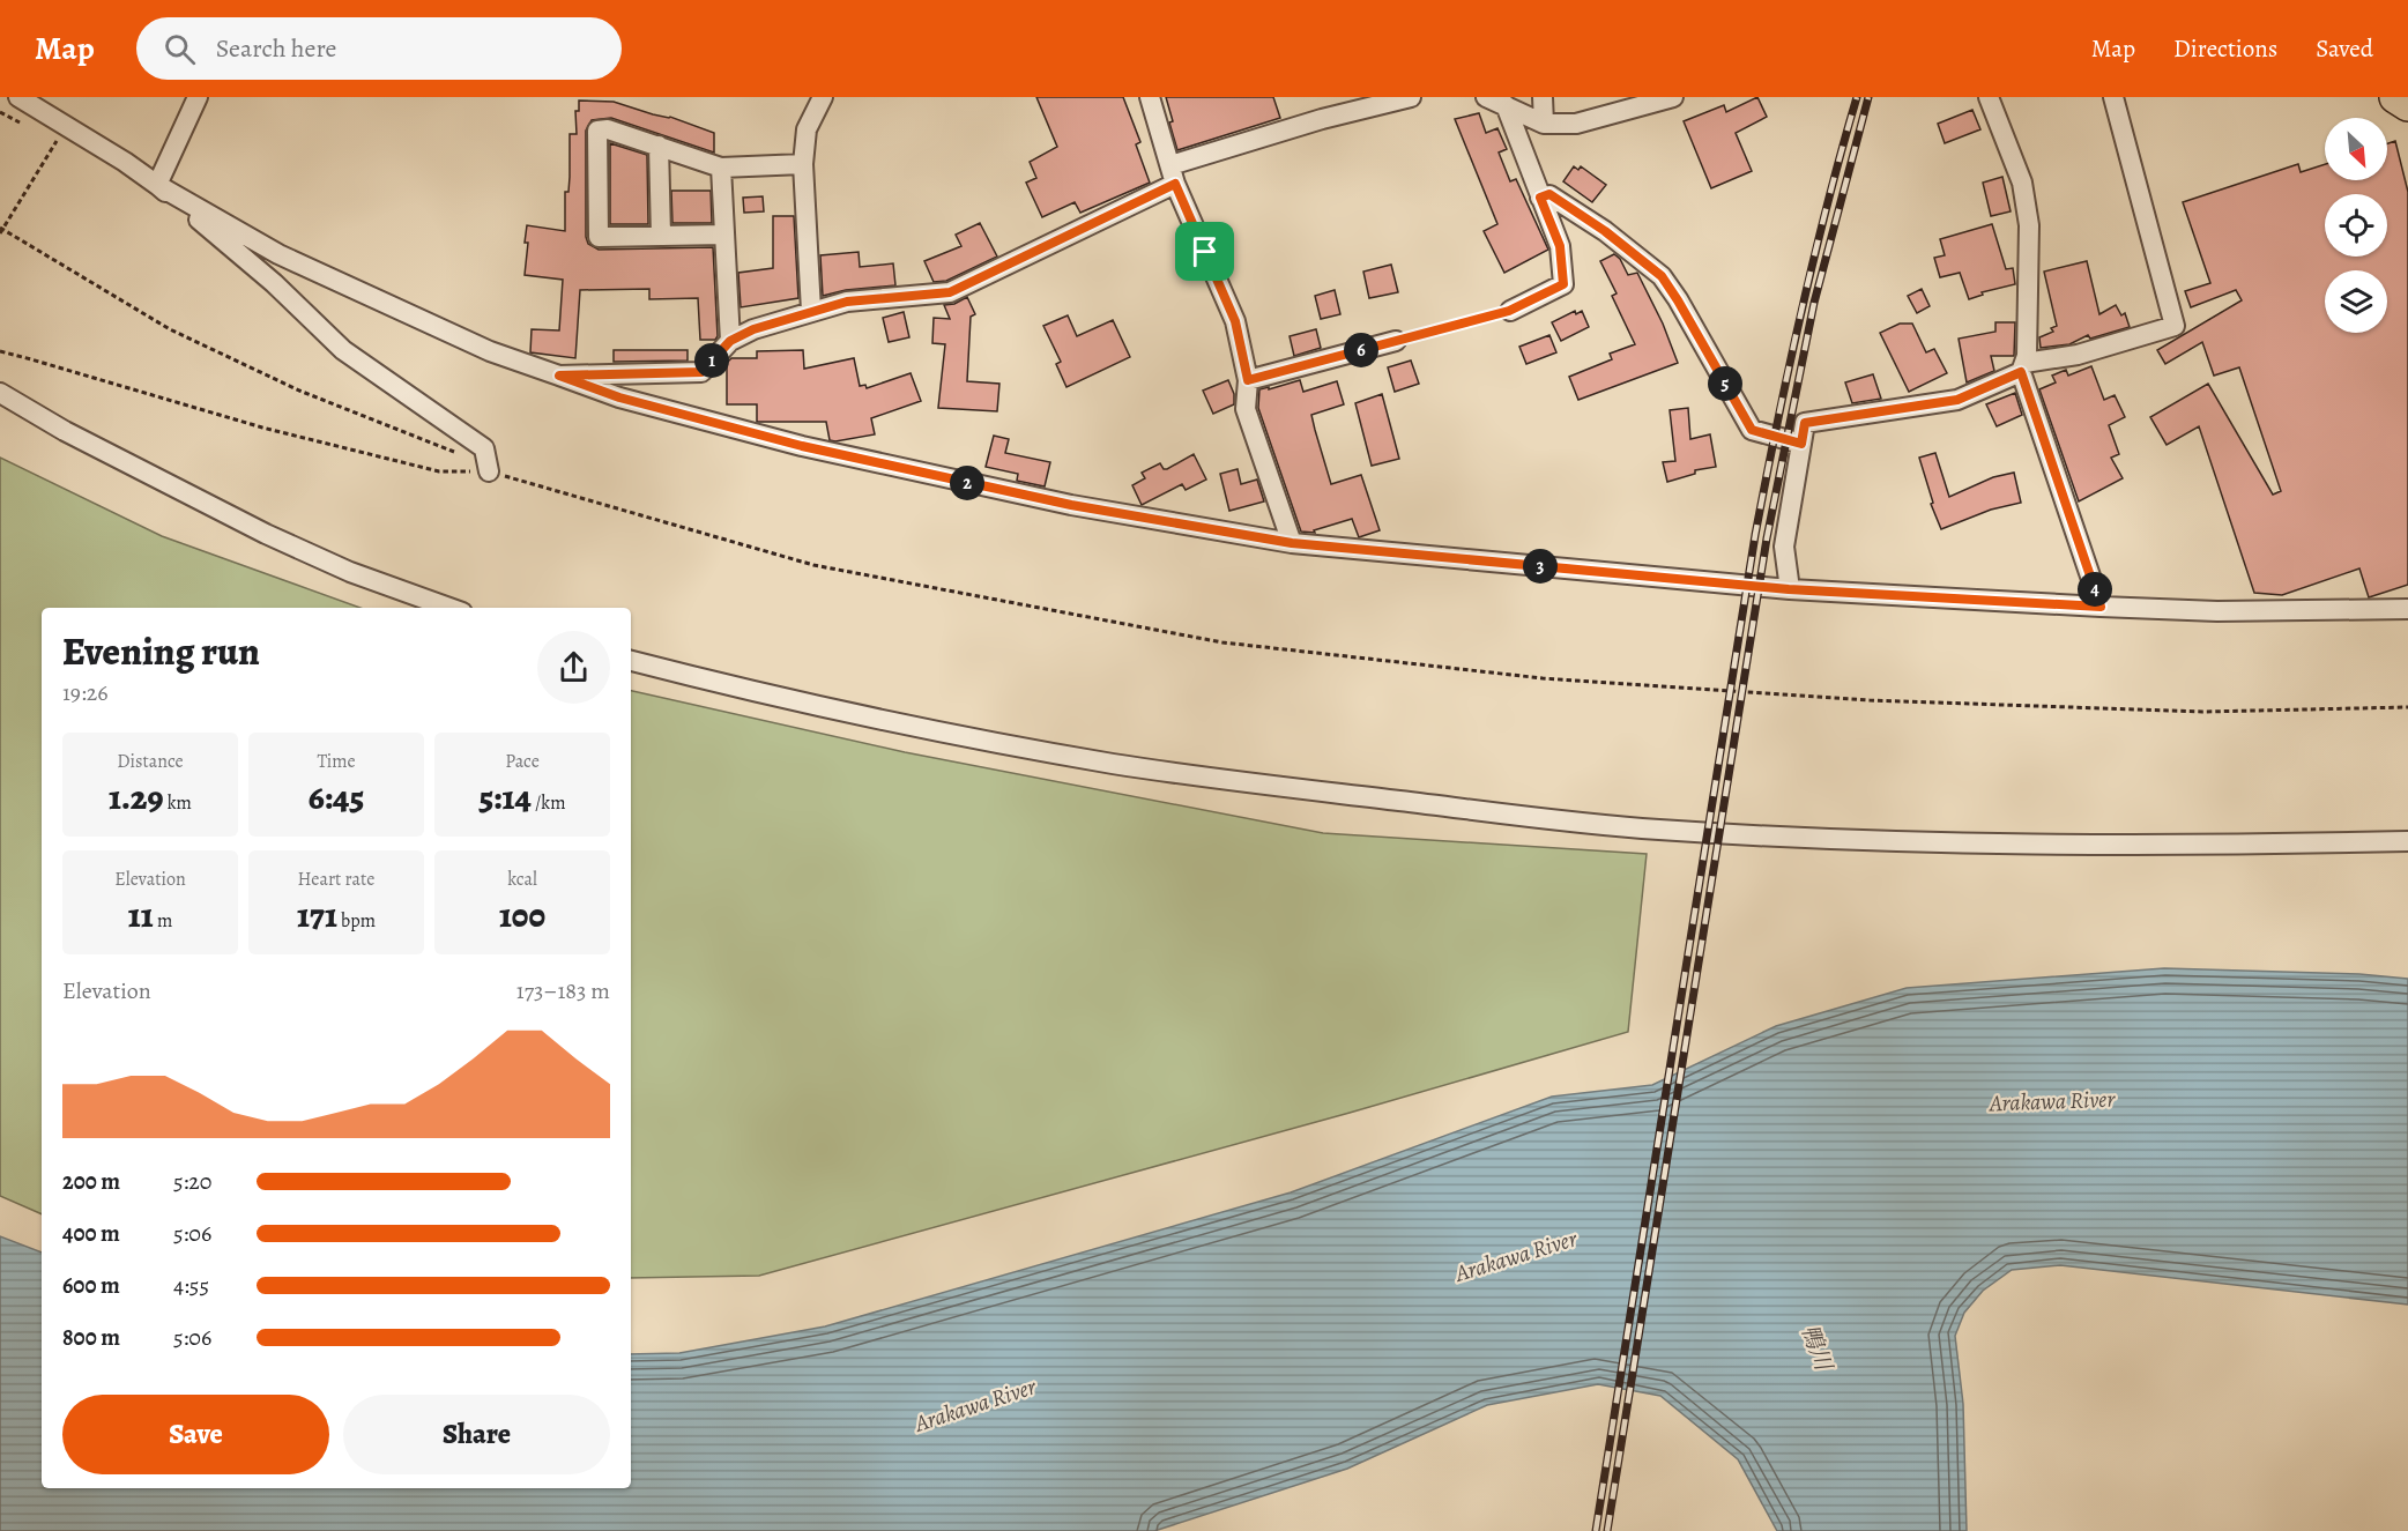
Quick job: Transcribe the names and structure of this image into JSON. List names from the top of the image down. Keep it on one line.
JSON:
{"water":["Arakawa River","鴨川"],"north":"bottom right","page":{"header":"Map","search":"Search here","nav":["Map","Directions","Saved"],"pins":["6","1","5","2","3","4"],"heading":["Evening run","19:26"],"stats":[["Distance","1.29 km"],["Time","6:45"],["Pace","5:14 /km"],["Elevation","11 m"],["Heart rate","171 bpm"],["kcal","100"]],"chart":["Elevation","173–183 m"],"list":[{"name":"200 m","note":"5:20"},{"name":"400 m","note":"5:06"},{"name":"600 m","note":"4:55"},{"name":"800 m","note":"5:06"}],"buttons":["Save","Share"]}}
